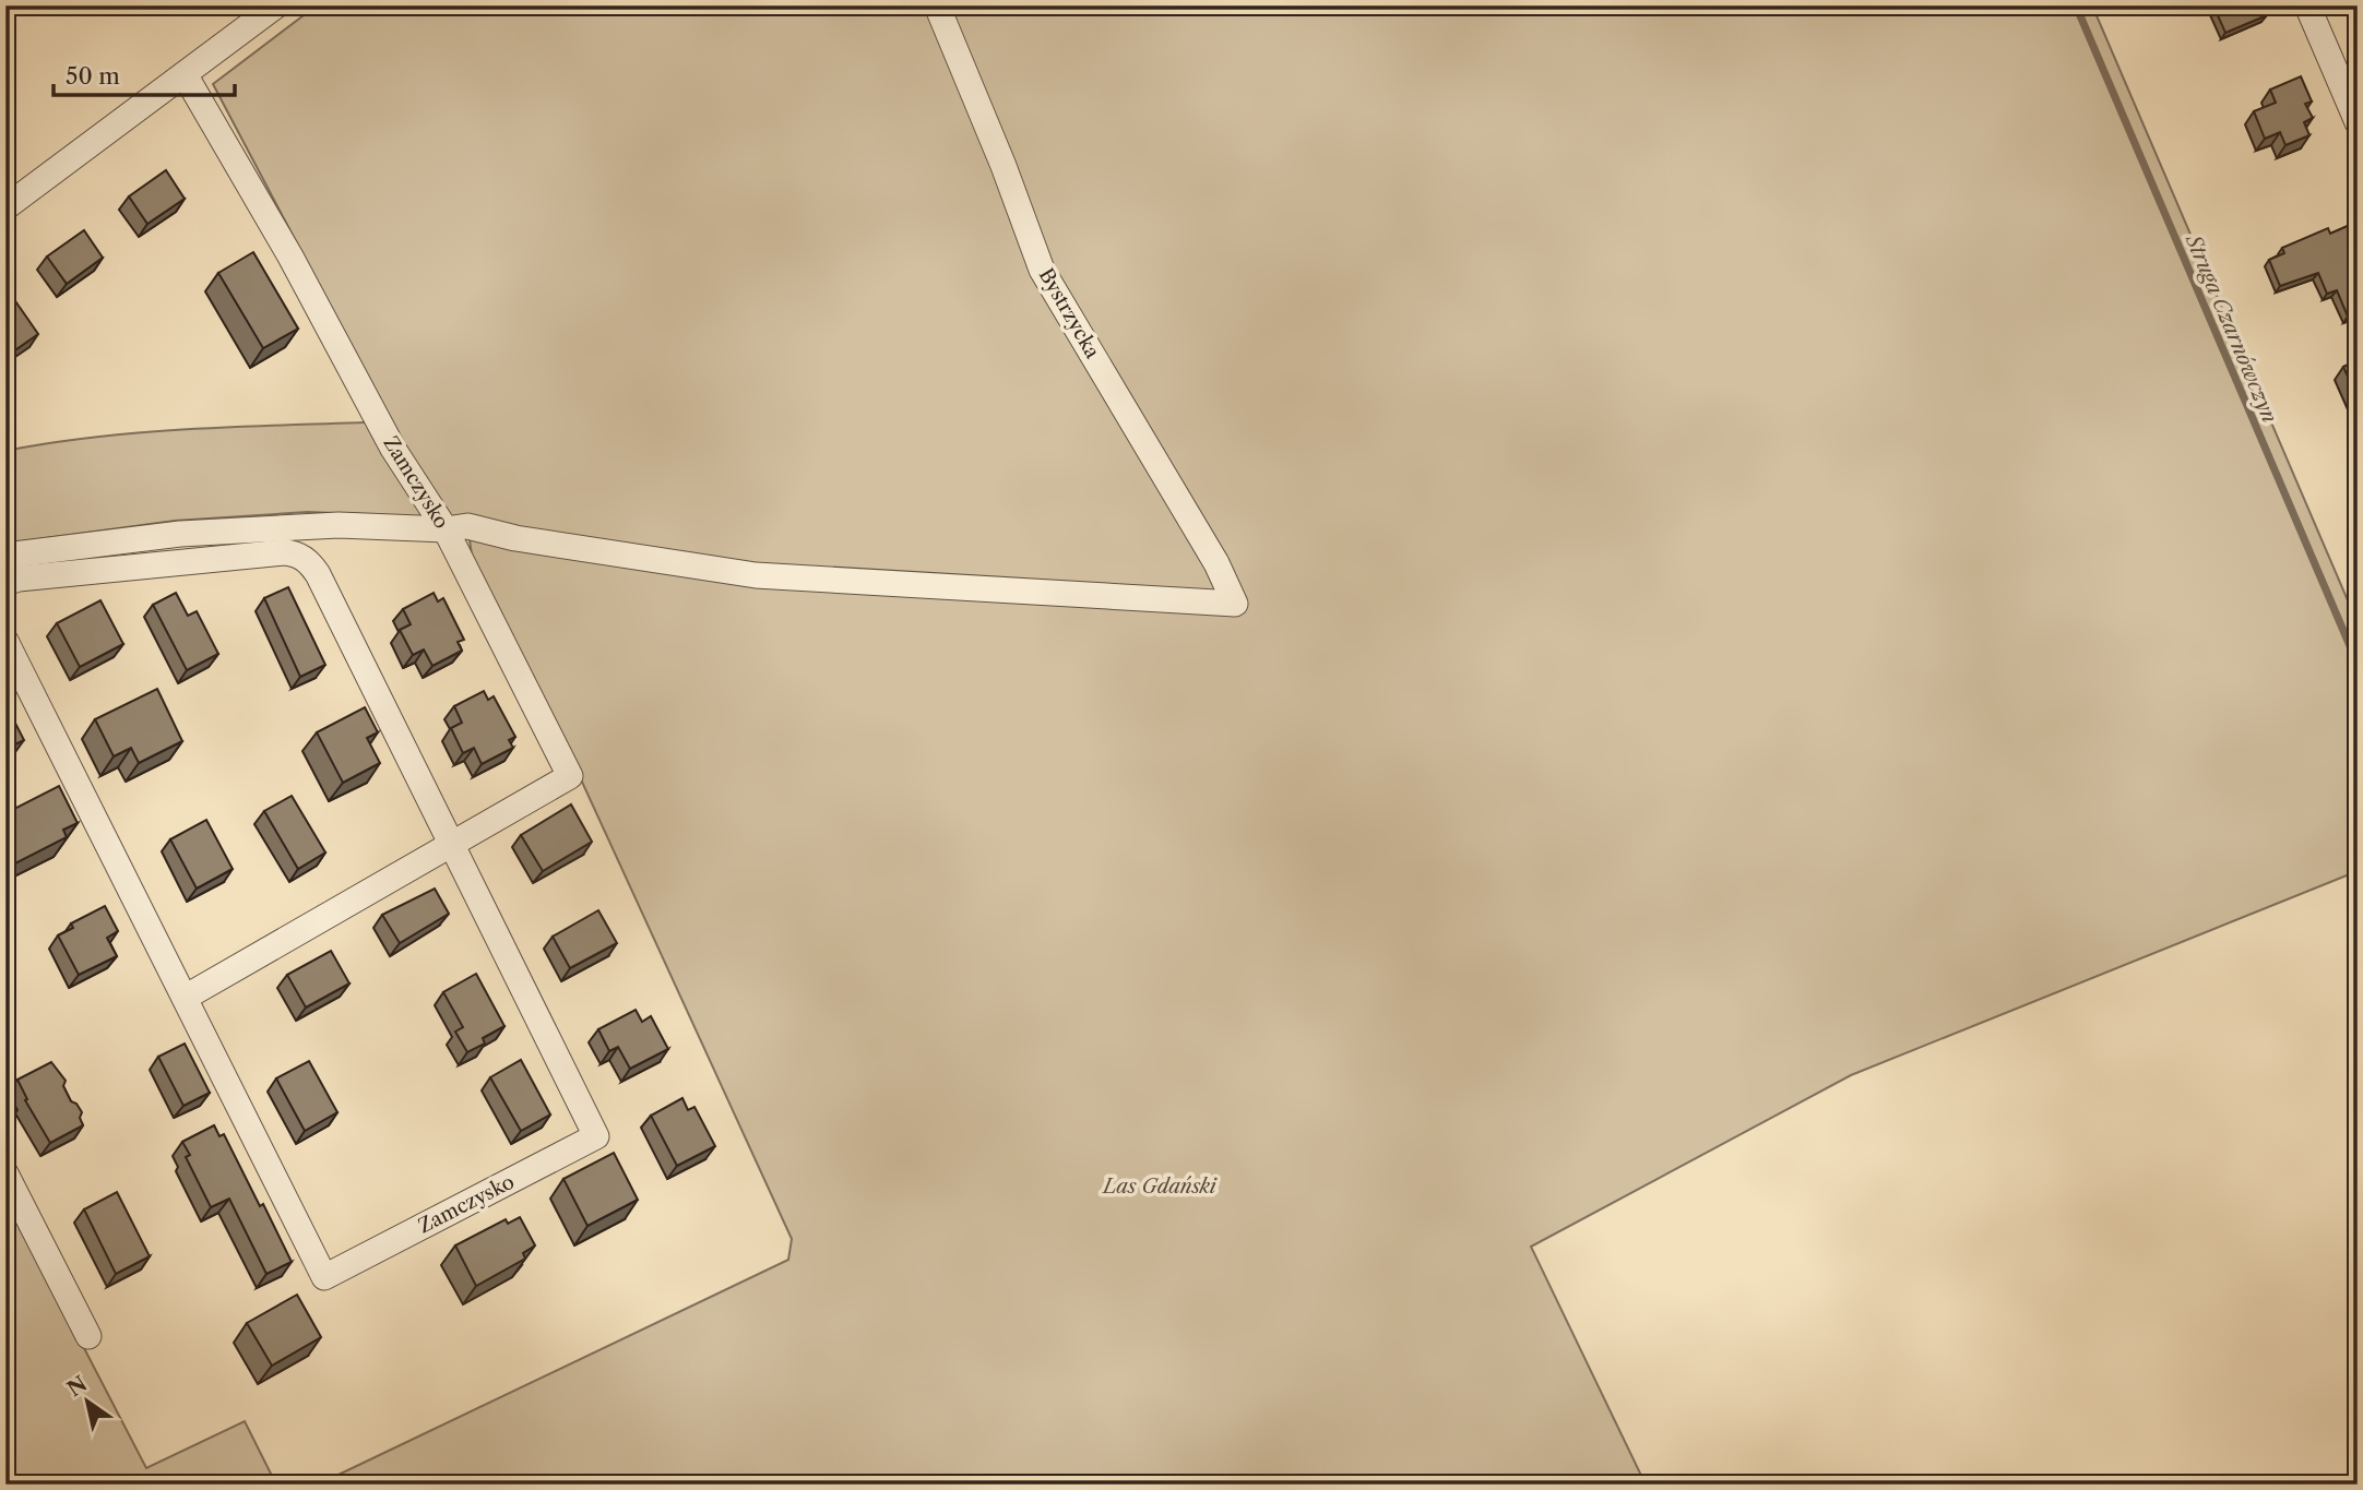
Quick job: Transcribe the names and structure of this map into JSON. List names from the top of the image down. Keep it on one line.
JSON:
{"streets":{"street":["Bystrzycka","Zamczysko"]},"crossings":[["Bystrzycka","Zamczysko"]],"water":["Struga Czarnówczyn"],"parks":["Las Gdański"],"scale_bar":"50 m","north":"top left"}
